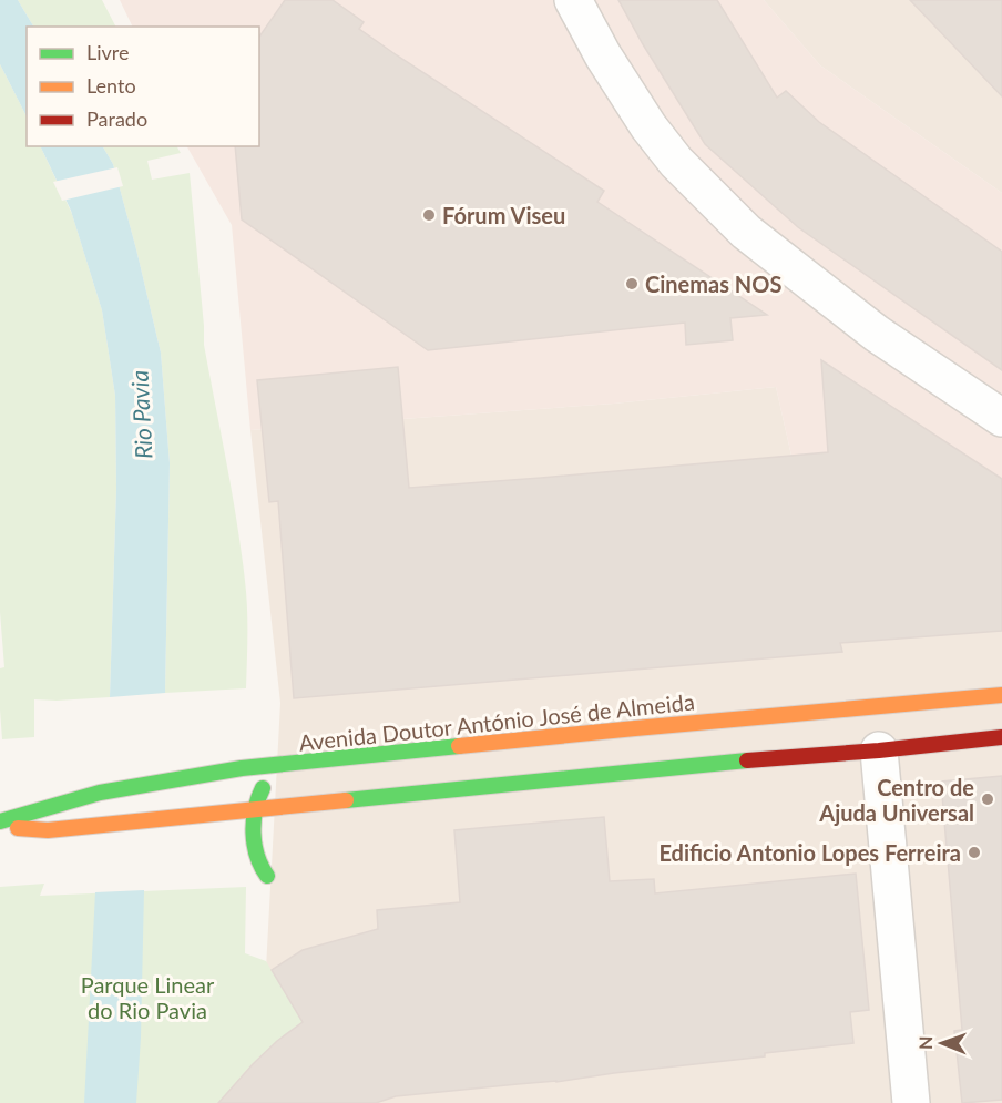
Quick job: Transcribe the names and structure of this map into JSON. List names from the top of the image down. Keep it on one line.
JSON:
{"streets":{"main road":["Avenida Doutor António José de Almeida"]},"water":["Rio Pavia"],"parks":["Parque Linear do Rio Pavia"],"places":["Fórum Viseu","Cinemas NOS","Centro de Ajuda Universal","Edificio Antonio Lopes Ferreira"],"legend":["Livre","Lento","Parado"],"north":"left"}
